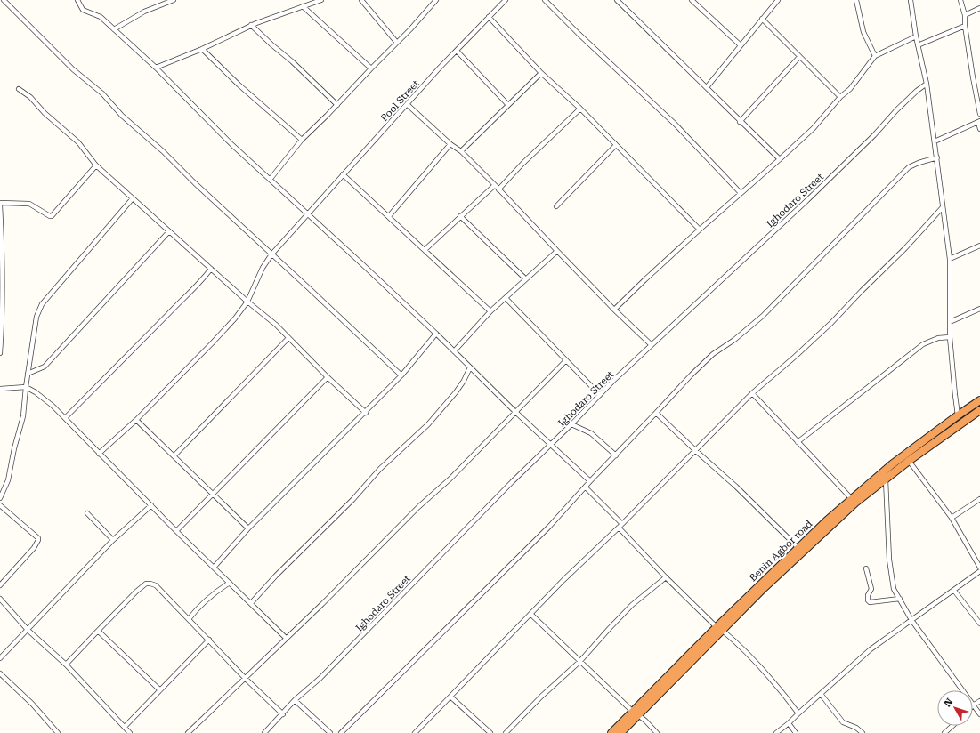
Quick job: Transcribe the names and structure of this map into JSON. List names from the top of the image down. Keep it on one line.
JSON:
{"streets":{"highway":["Benin Agbor road"],"street":["Pool Street","Ighodaro Street"]},"north":"top left"}
